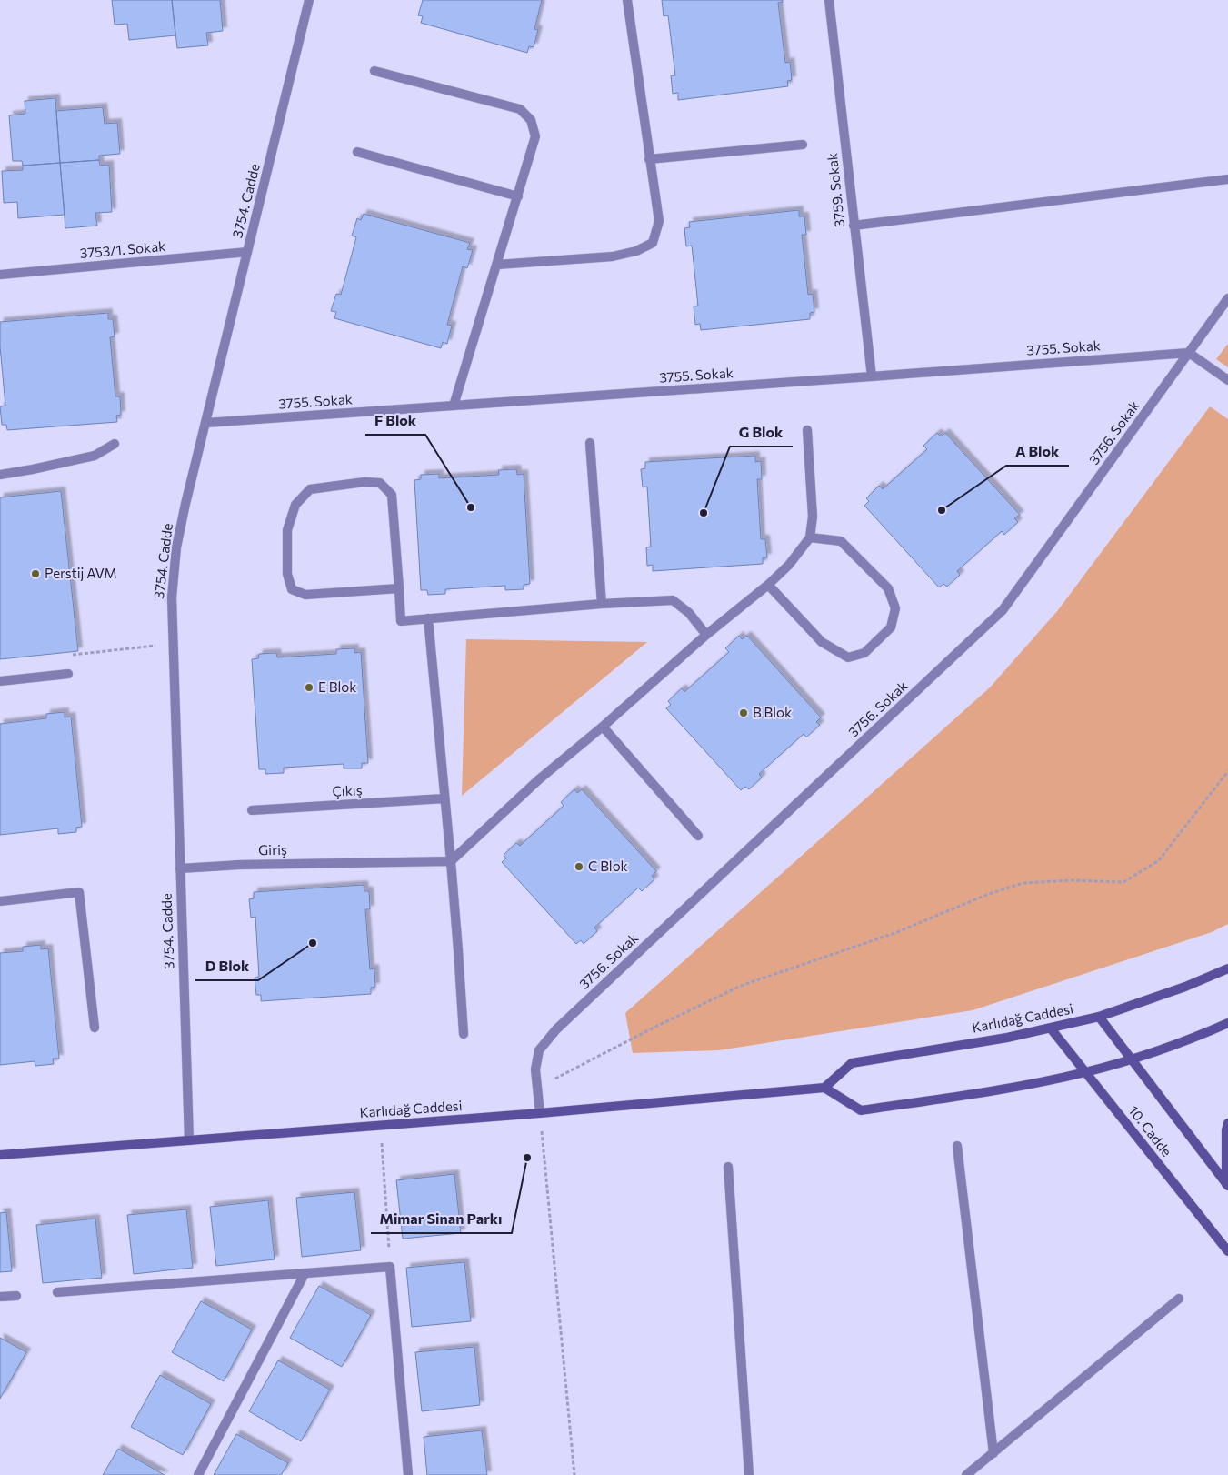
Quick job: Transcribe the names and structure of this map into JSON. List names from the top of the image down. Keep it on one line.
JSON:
{"streets":{"main road":["Karlıdağ Caddesi","10. Cadde"],"street":["3759. Sokak","3754. Cadde","3753/1. Sokak","3755. Sokak","3756. Sokak","Çıkış","Giriş"]},"crossings":[["3759. Sokak","3755. Sokak"],["3754. Cadde","3753/1. Sokak"],["3754. Cadde","3755. Sokak"],["3754. Cadde","Giriş"],["3754. Cadde","Karlıdağ Caddesi"],["3755. Sokak","3756. Sokak"],["3756. Sokak","Karlıdağ Caddesi"],["Karlıdağ Caddesi","10. Cadde"]],"places":["F Blok","A Blok","G Blok","Perstij AVM","E Blok","B Blok","C Blok","D Blok","Mimar Sinan Parkı"]}
